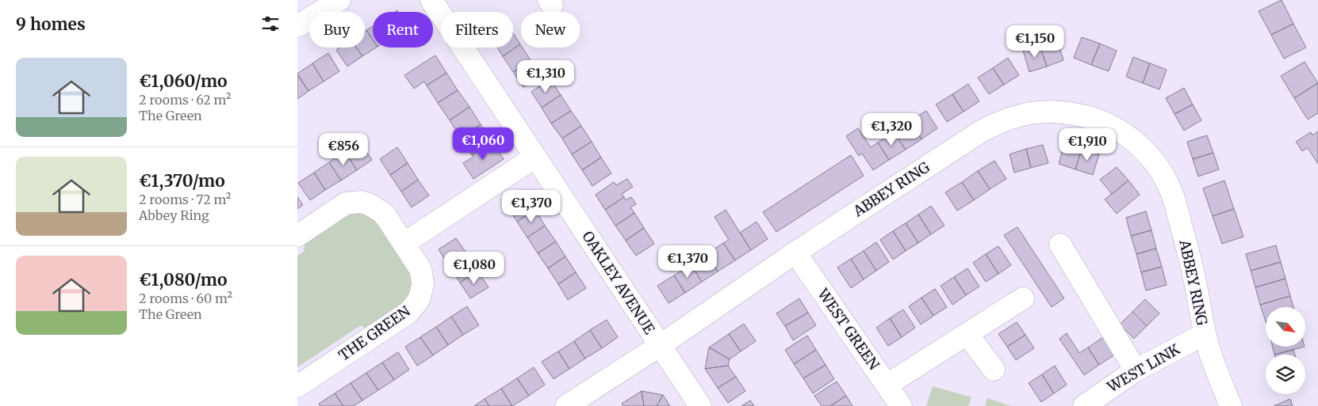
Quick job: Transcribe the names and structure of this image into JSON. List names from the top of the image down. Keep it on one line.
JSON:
{"streets":{"street":["ABBEY RING","OAKLEY AVENUE","WEST GREEN","THE GREEN","WEST LINK"]},"crossings":[["ABBEY RING","OAKLEY AVENUE"],["ABBEY RING","WEST GREEN"],["ABBEY RING","WEST LINK"]],"north":"bottom right","page":{"heading":"9 homes","chip":["Buy","Rent","Filters","New"],"price":["€1,150","€1,310","€1,320","€1,060","€1,910","€856","€1,370","€1,370","€1,080"],"list":[{"name":"€1,060/mo","note":"2 rooms · 62 m² · The Green"},{"name":"€1,370/mo","note":"2 rooms · 72 m² · Abbey Ring"},{"name":"€1,080/mo","note":"2 rooms · 60 m² · The Green"}]}}
